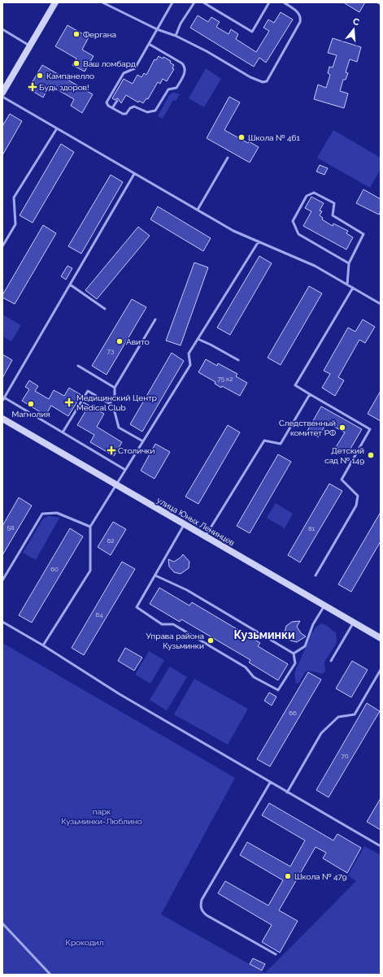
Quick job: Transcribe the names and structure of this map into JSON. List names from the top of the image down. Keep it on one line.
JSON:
{"streets":{"main road":["улица Юных Ленинцев"]},"districts":["Кузьминки"],"parks":["парк Кузьминки-Люблино","Крокодил"],"places":{"other":["Фергана","Ваш ломбард","Кампанелло","Школа № 461","Авито","Магнолия","Следственный комитет РФ","Детский сад № 149","Управа района Кузьминки","Школа № 479"],"health":["Будь здоров!","Медицинский Центр Medical Club","Столички"]},"house_numbers":["73","75 к2","58","81","62","60","64","66","70"],"north":"top"}
